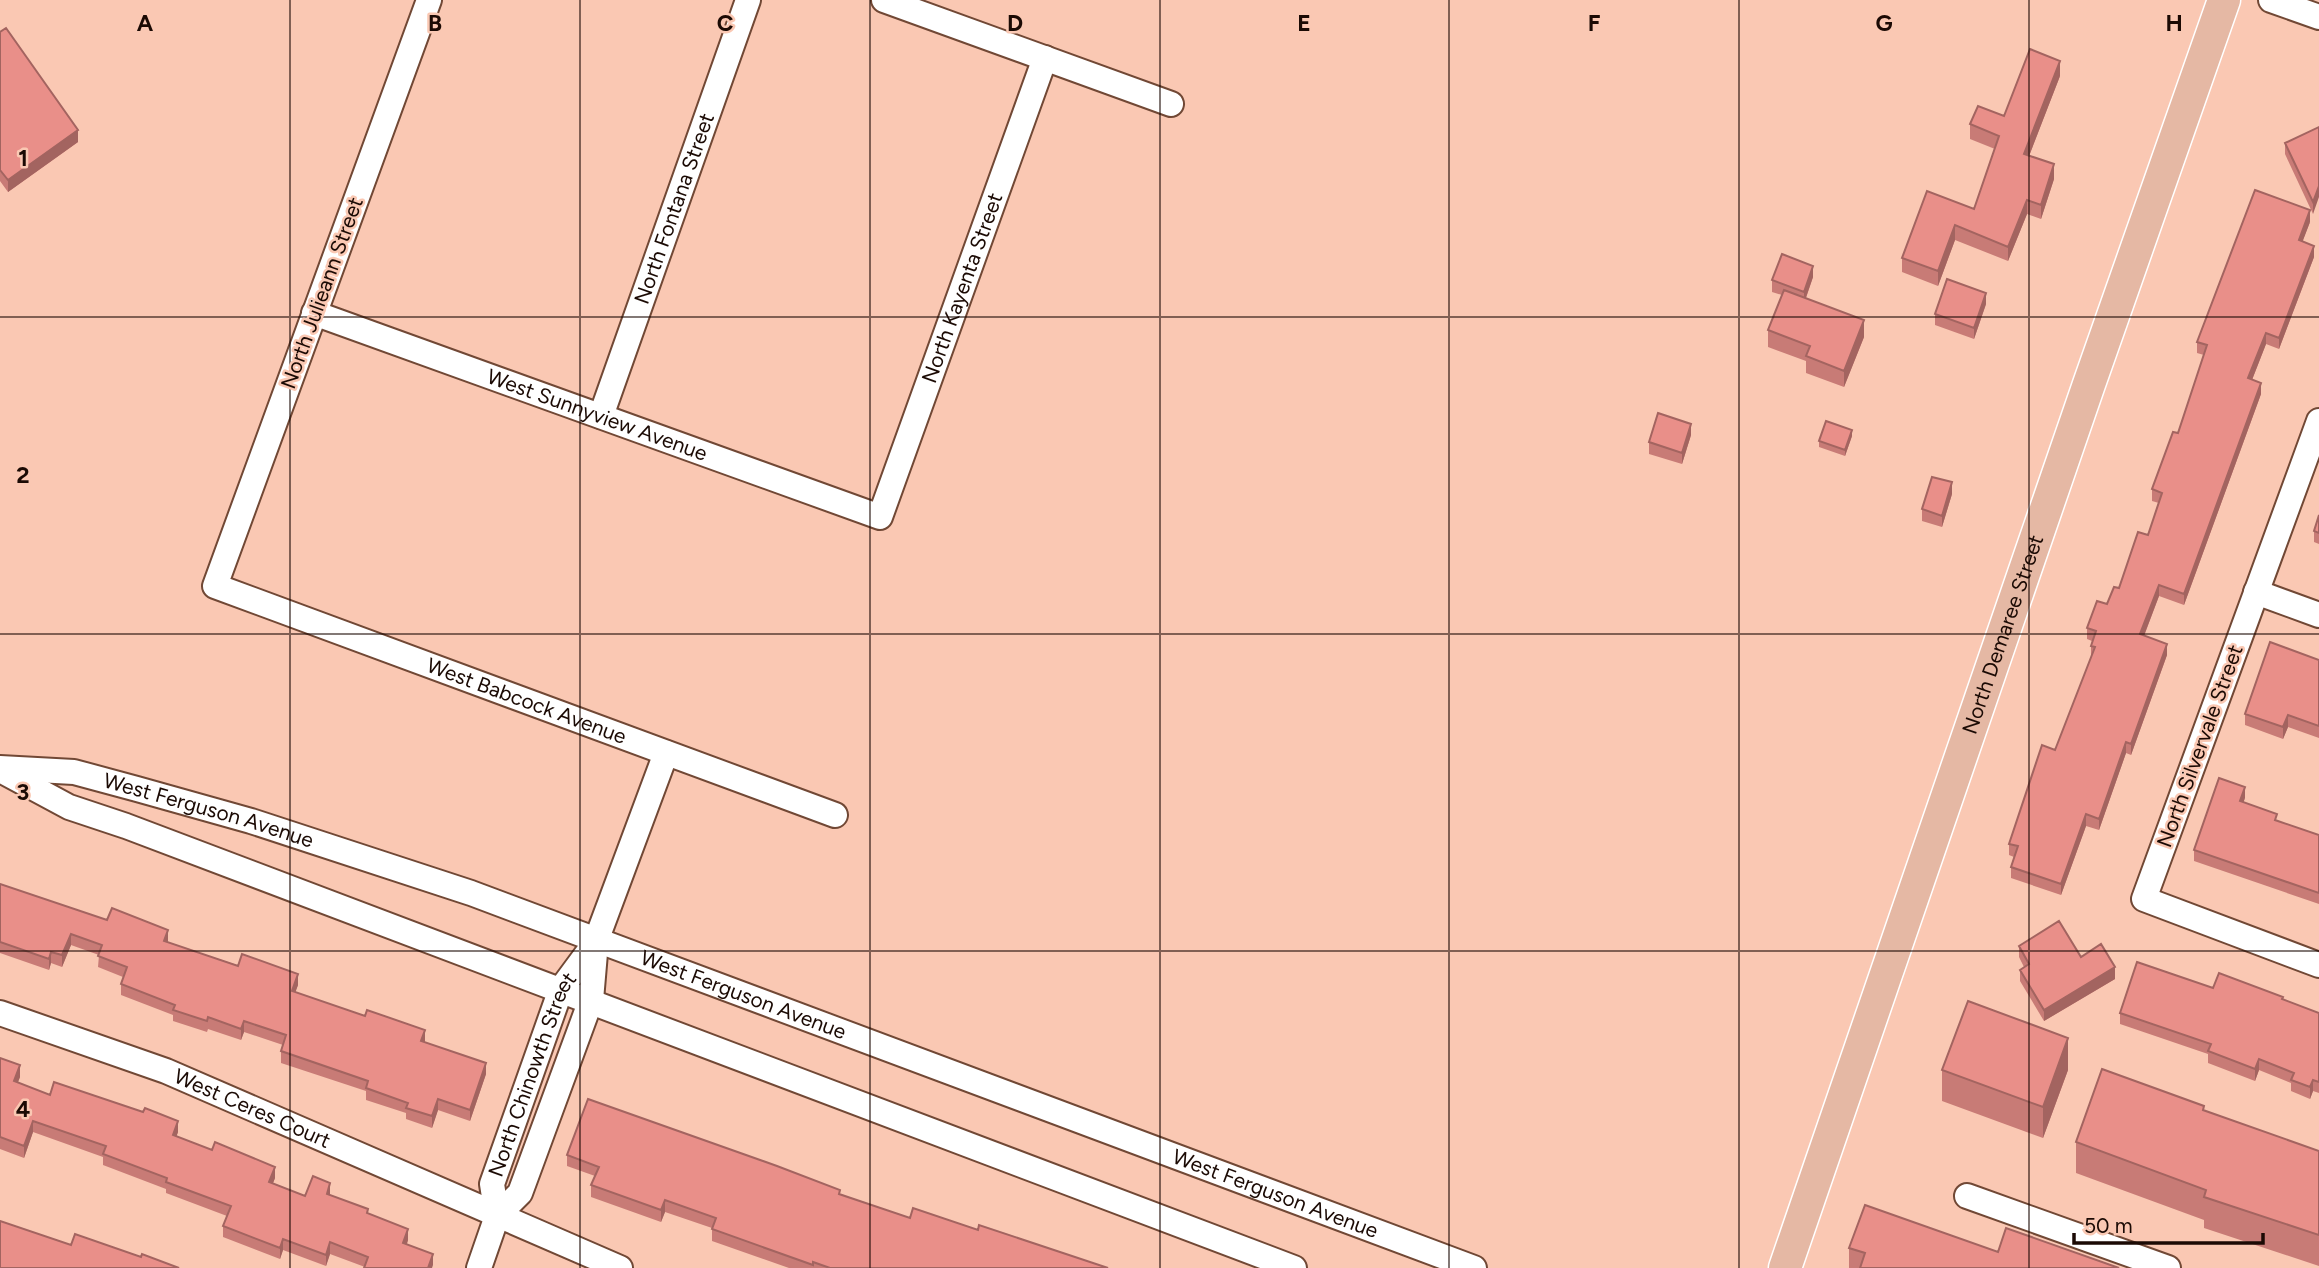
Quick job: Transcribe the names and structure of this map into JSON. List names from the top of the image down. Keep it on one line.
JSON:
{"streets":{"main road":["North Demaree Street"],"street":["North Fontana Street","North Kayenta Street","North Julieann Street","West Sunnyview Avenue","West Babcock Avenue","North Silvervale Street","West Ferguson Avenue","North Chinowth Street","West Ceres Court"]},"crossings":[["North Fontana Street","West Sunnyview Avenue"],["North Kayenta Street","West Sunnyview Avenue"],["North Julieann Street","West Sunnyview Avenue"],["North Julieann Street","West Babcock Avenue"],["West Babcock Avenue","North Chinowth Street"],["West Ferguson Avenue","North Chinowth Street"],["North Chinowth Street","West Ceres Court"]],"scale_bar":"50 m","grid":{"columns":["A","B","C","D","E","F","G","H"],"rows":["1","2","3","4"]}}
